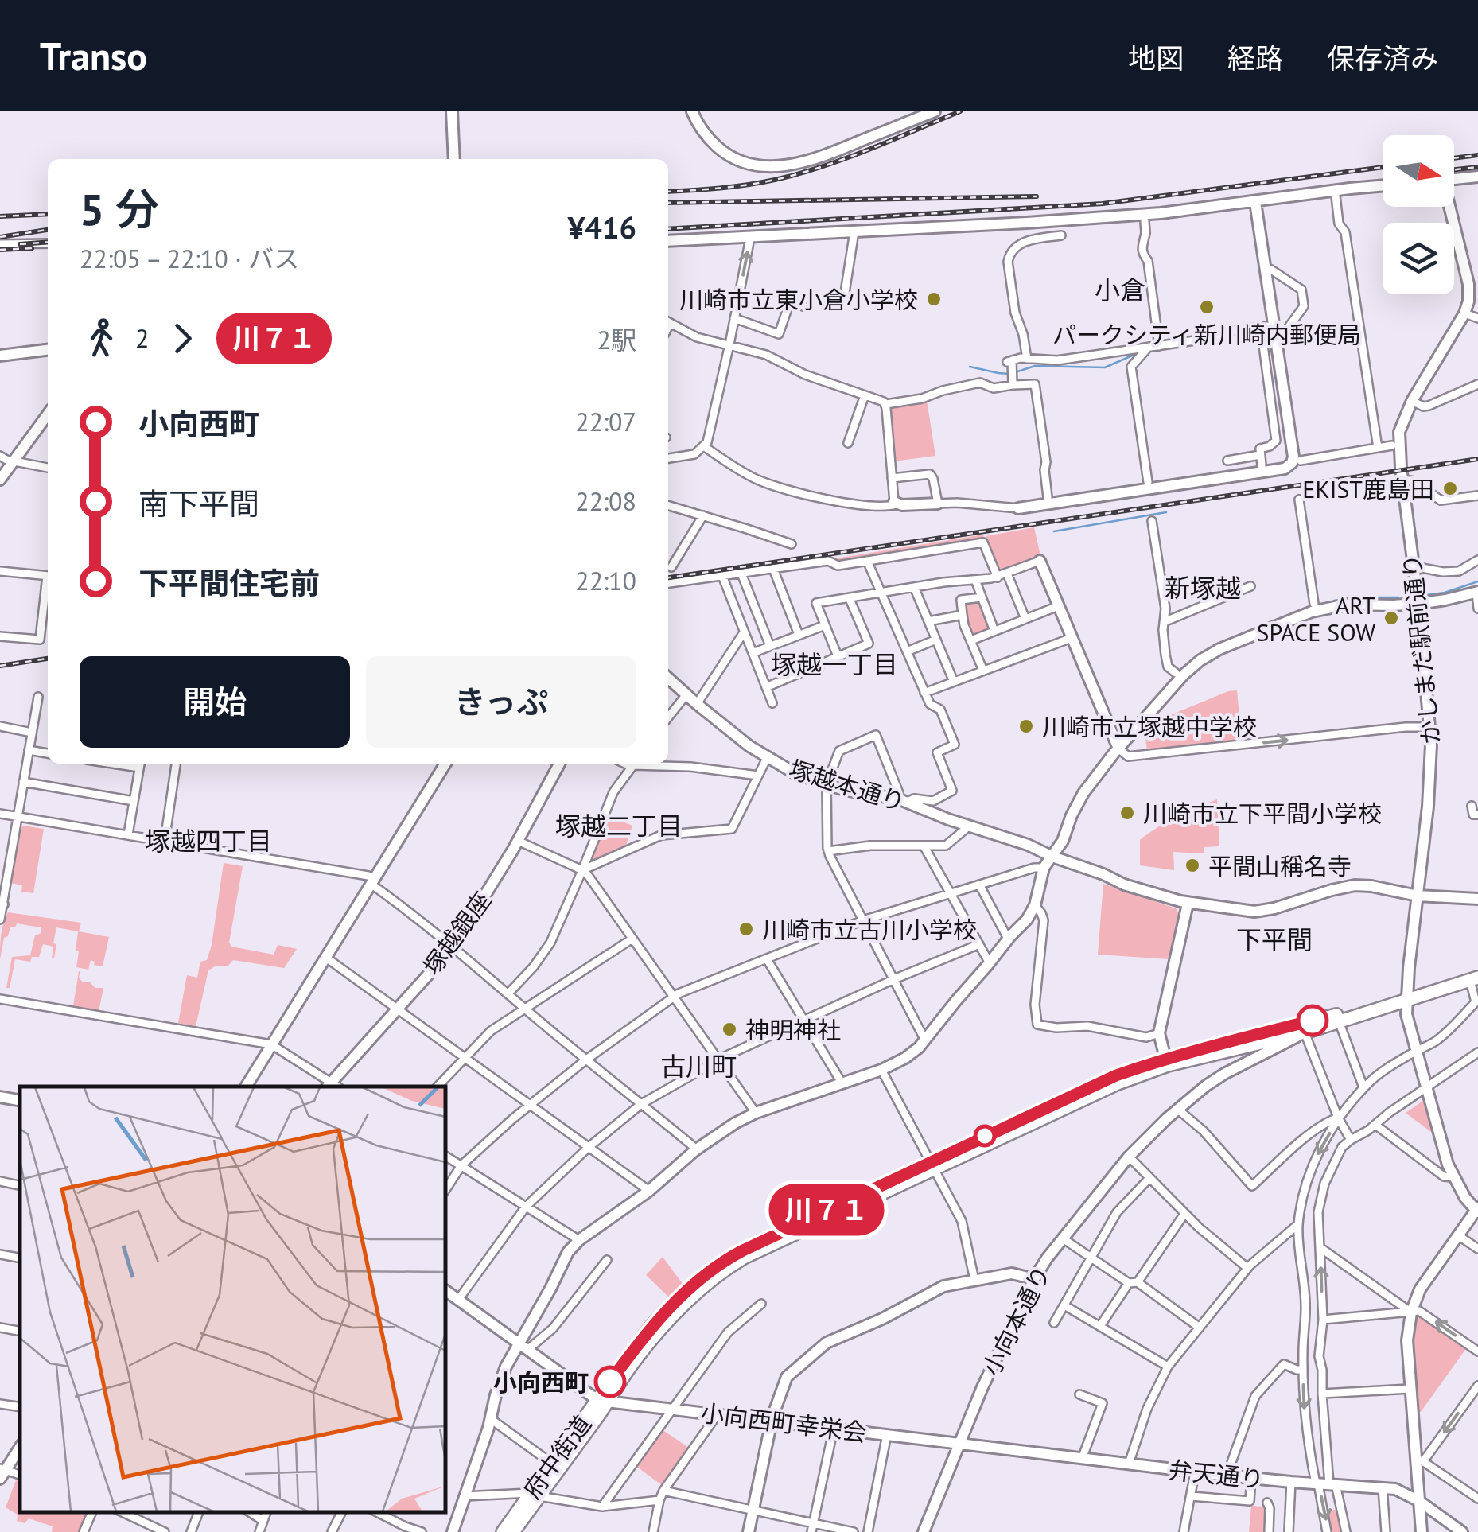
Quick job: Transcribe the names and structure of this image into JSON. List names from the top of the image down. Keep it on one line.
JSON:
{"streets":{"highway":["府中街道"],"street":["かしまだ駅前通り","塚越本通り","塚越銀座","小向本通り","小向西町幸栄会","弁天通り"]},"crossings":[["かしまだ駅前通り","塚越本通り"],["かしまだ駅前通り","府中街道"],["小向本通り","小向西町幸栄会"],["小向本通り","弁天通り"],["小向西町幸栄会","府中街道"],["小向西町幸栄会","弁天通り"]],"districts":["小倉","新塚越","塚越一丁目","塚越二丁目","塚越四丁目","下平間","古川町"],"places":["川崎市立東小倉小学校","パークシティ新川崎内郵便局","EKIST鹿島田","ART SPACE SOW","川崎市立塚越中学校","川崎市立下平間小学校","平間山稱名寺","川崎市立古川小学校","神明神社","小向西町"],"lines":["bus line 川７１"],"north":"right","page":{"header":"Transo","nav":["地図","経路","保存済み"],"on_map":"川７１","heading":["5 分","22:05 – 22:10 · バス","¥416"],"legs":["2","川７１","2駅"],"list":[{"name":"小向西町","value":"22:07"},{"name":"南下平間","value":"22:08"},{"name":"下平間住宅前","value":"22:10"}],"buttons":["開始","きっぷ"]}}
